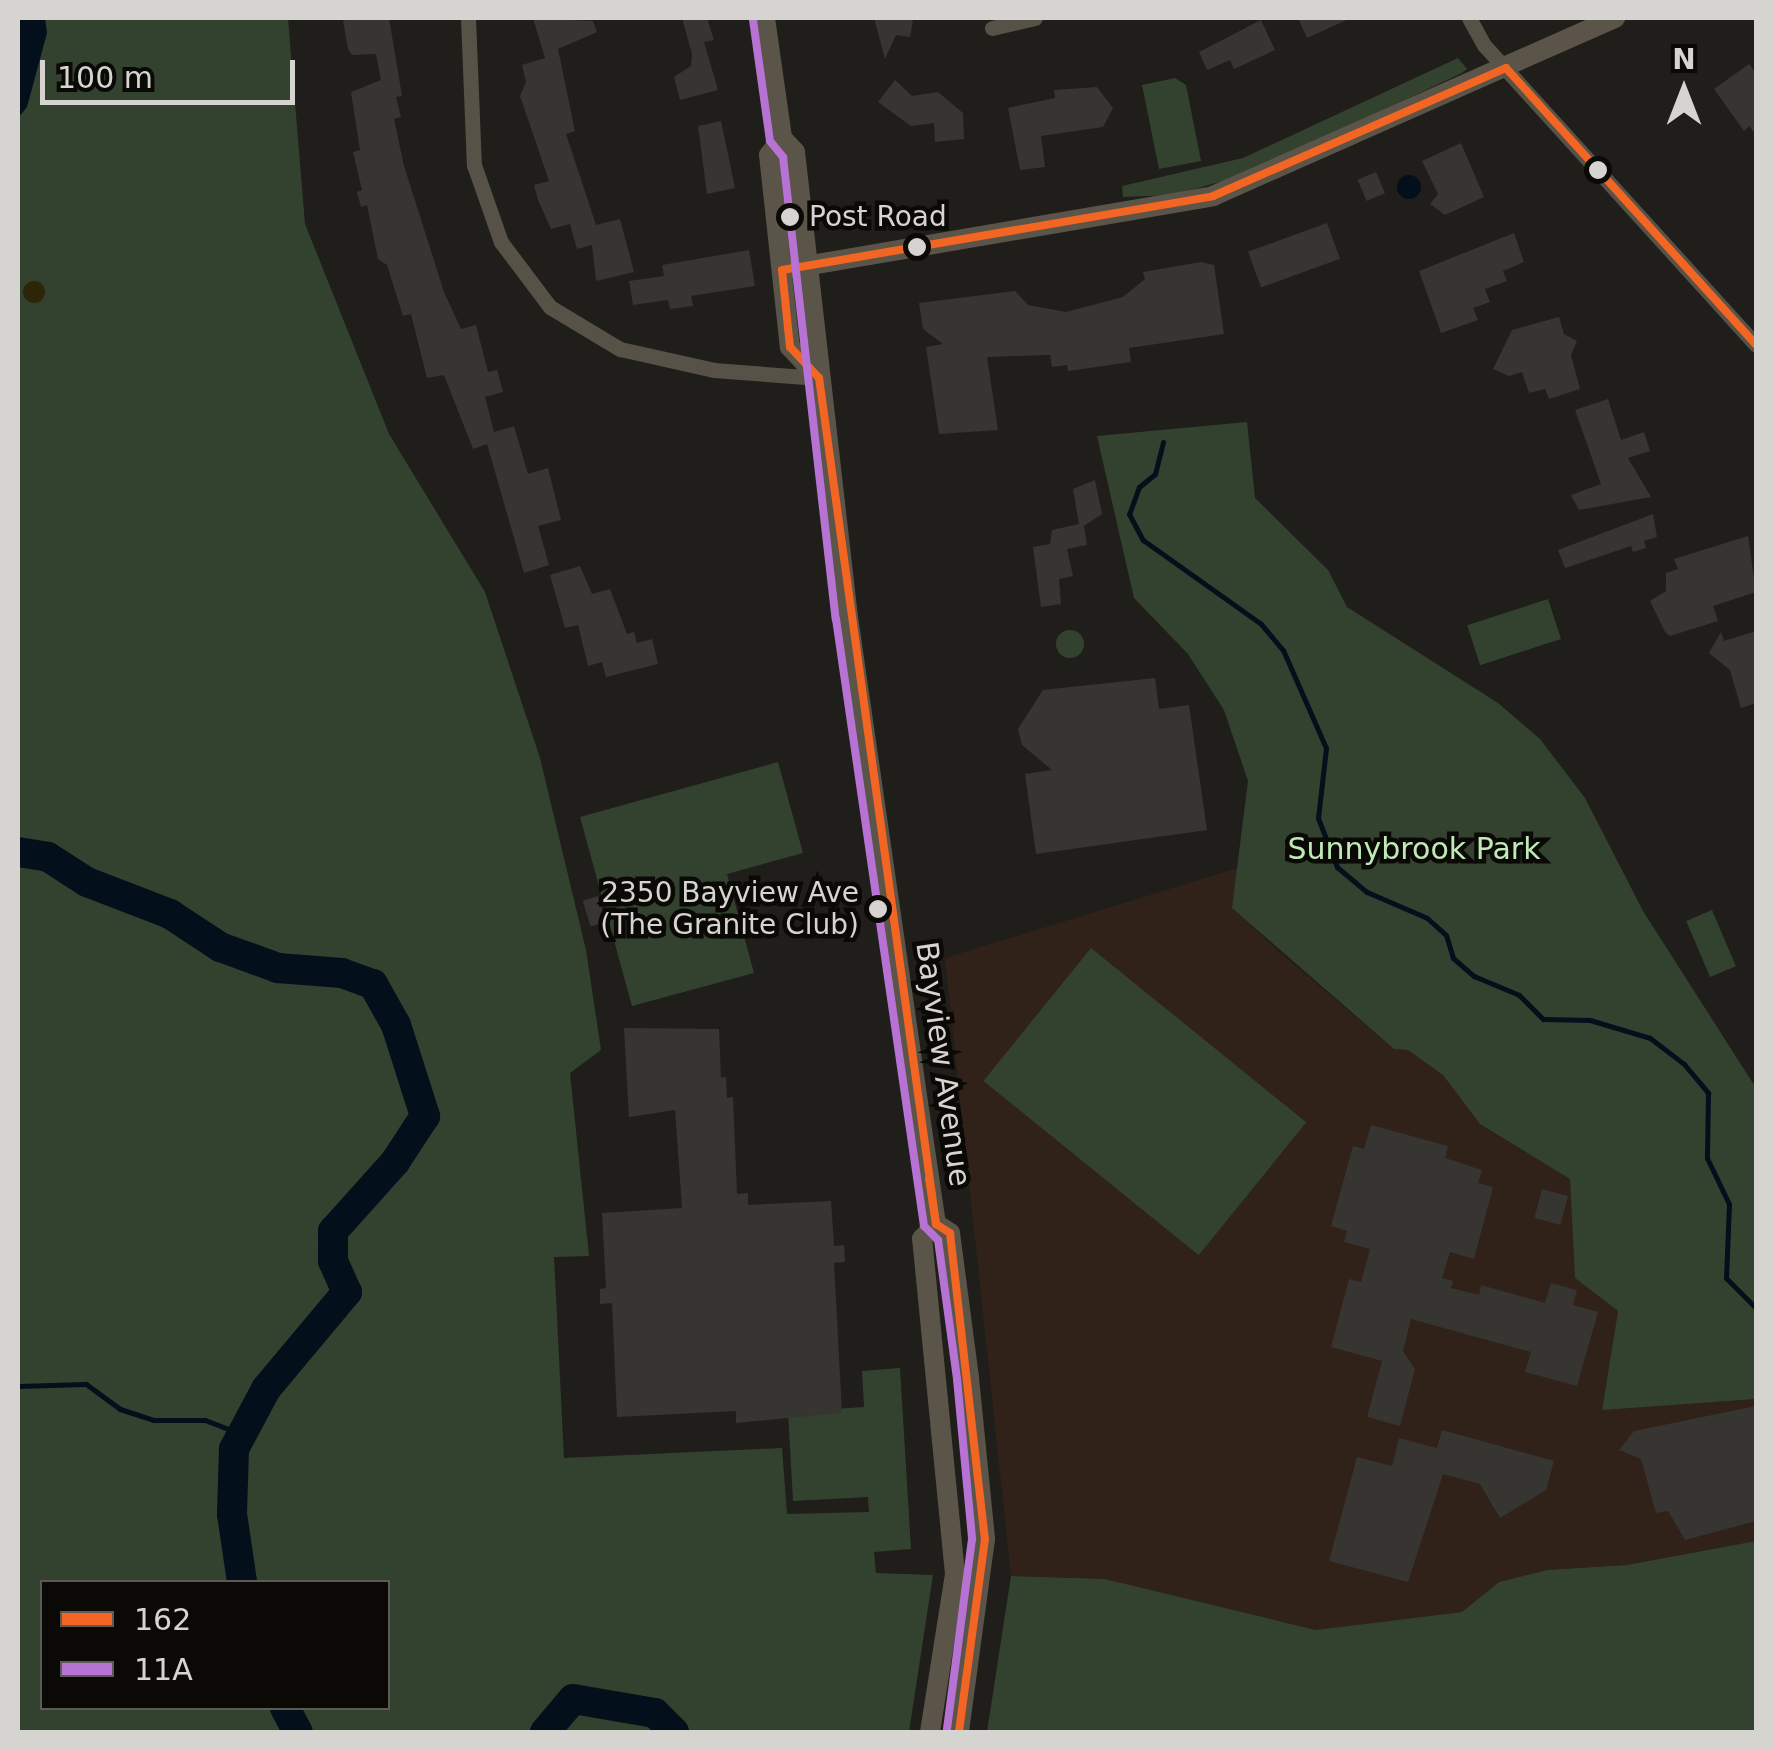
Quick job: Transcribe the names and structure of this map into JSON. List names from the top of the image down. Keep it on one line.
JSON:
{"streets":{"main road":["Bayview Avenue"]},"parks":["Sunnybrook Park"],"places":["Post Road","2350 Bayview Ave (The Granite Club)"],"lines":["transit line 11A","transit line 162"],"legend":["162","11A"],"scale_bar":"100 m","north":"top"}
